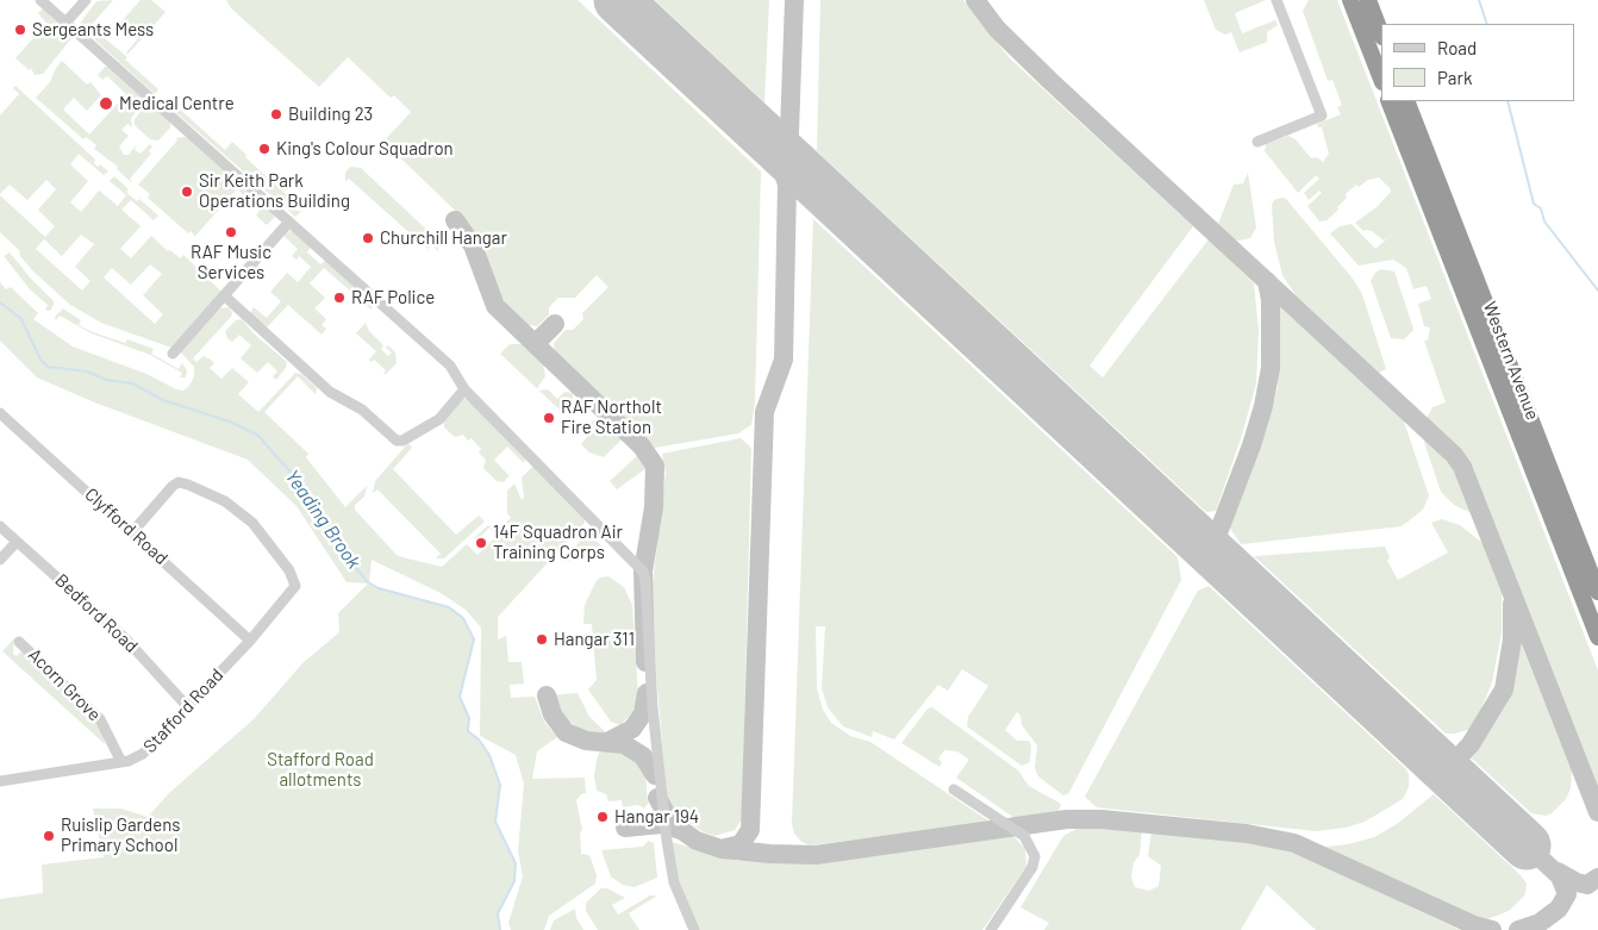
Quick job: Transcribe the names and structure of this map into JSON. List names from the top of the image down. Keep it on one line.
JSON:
{"streets":{"highway":["Western Avenue"],"street":["Clyfford Road","Bedford Road","Acorn Grove","Stafford Road"]},"crossings":[["Clyfford Road","Stafford Road"],["Bedford Road","Stafford Road"],["Acorn Grove","Stafford Road"]],"water":["Yeading Brook"],"parks":["Stafford Road allotments"],"places":["Sergeants Mess","Medical Centre","Building 23","King's Colour Squadron","Sir Keith Park Operations Building","RAF Music Services","Churchill Hangar","RAF Police","RAF Northolt Fire Station","14F Squadron Air Training Corps","Hangar 311","Hangar 194","Ruislip Gardens Primary School"],"legend":["Road","Park"]}
